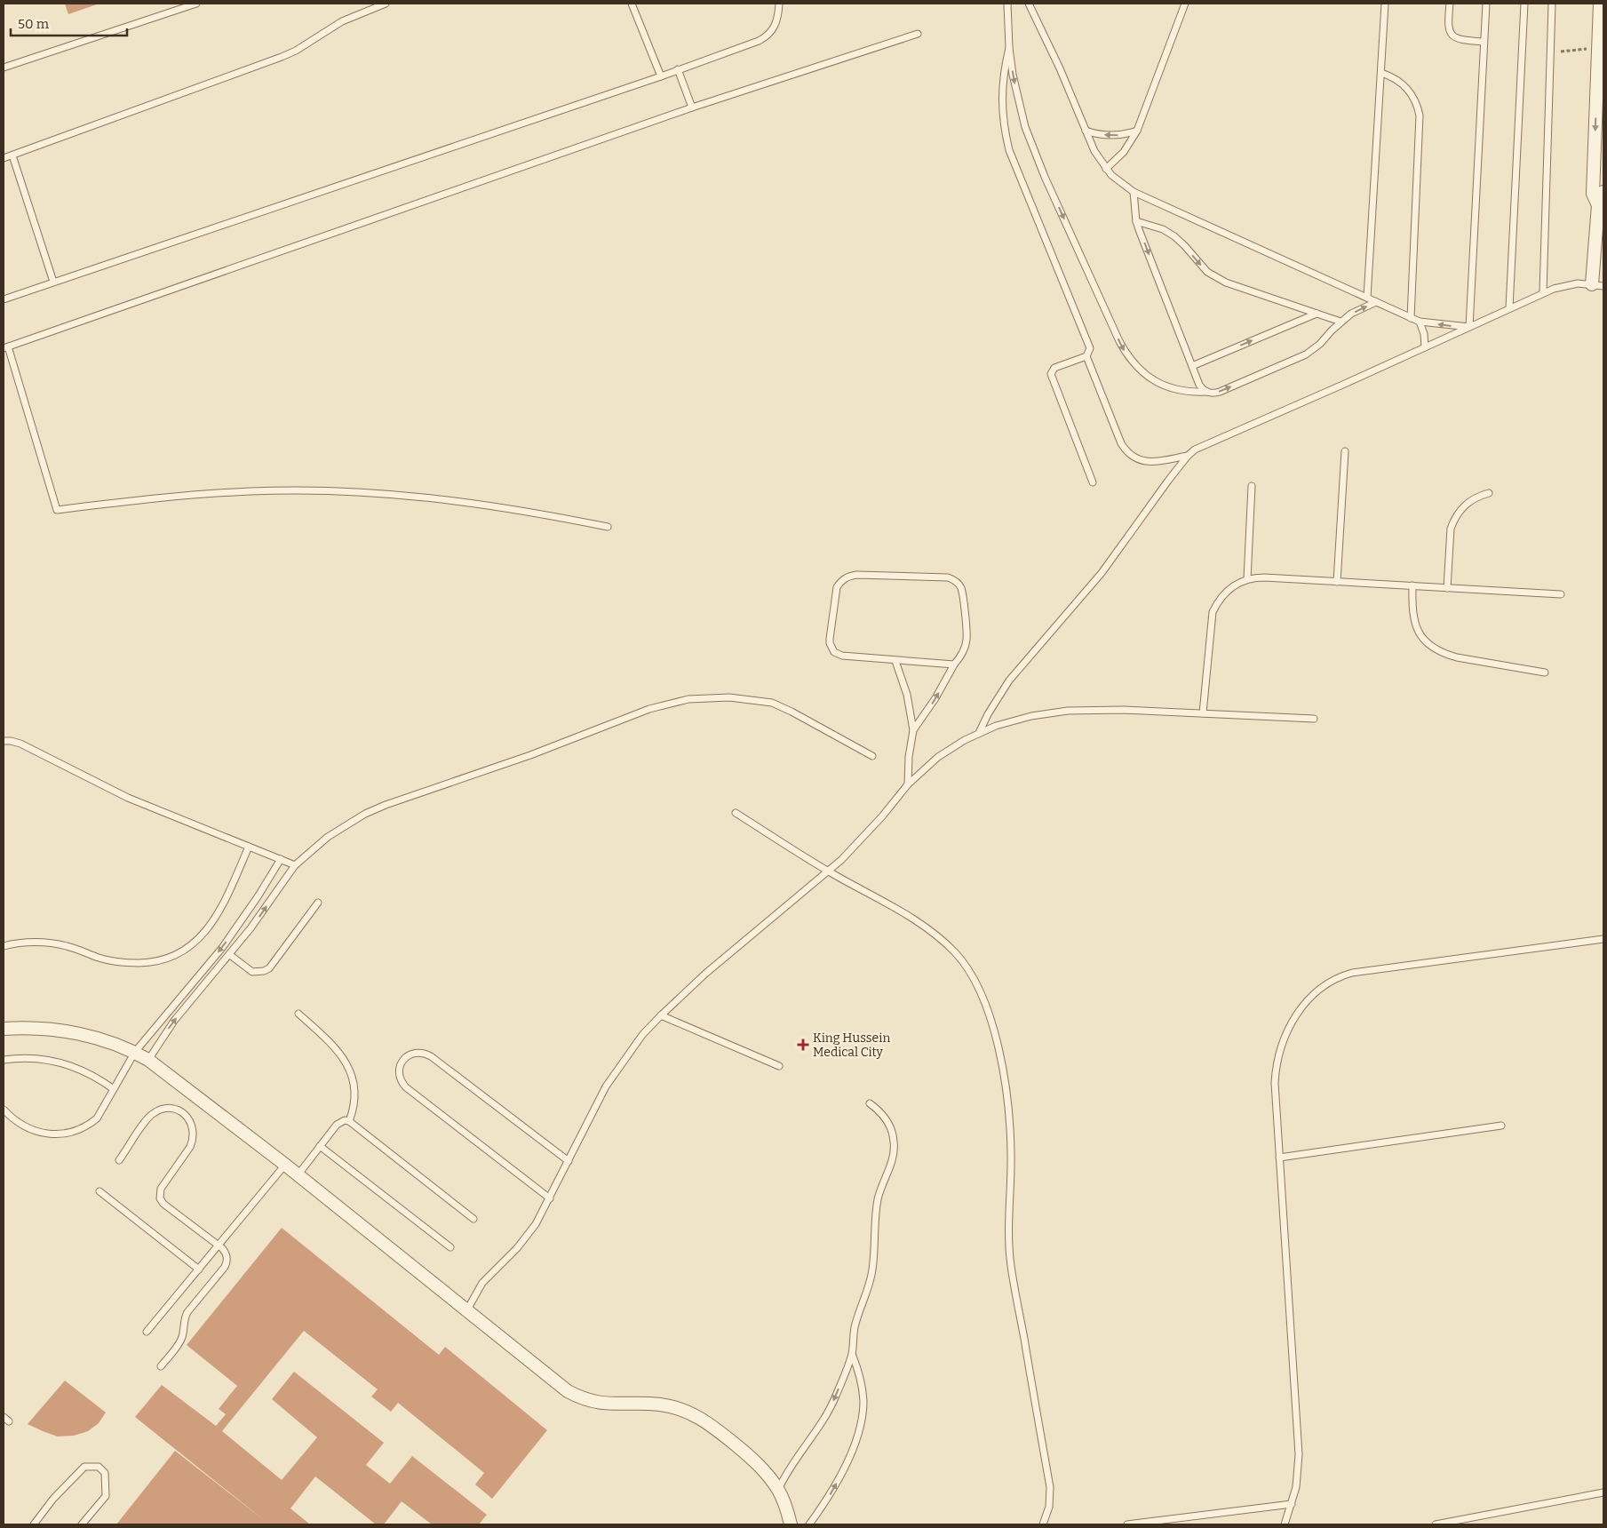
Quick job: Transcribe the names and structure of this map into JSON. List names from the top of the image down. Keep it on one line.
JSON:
{"places":{"health":["King Hussein Medical City"]},"scale_bar":"50 m"}
